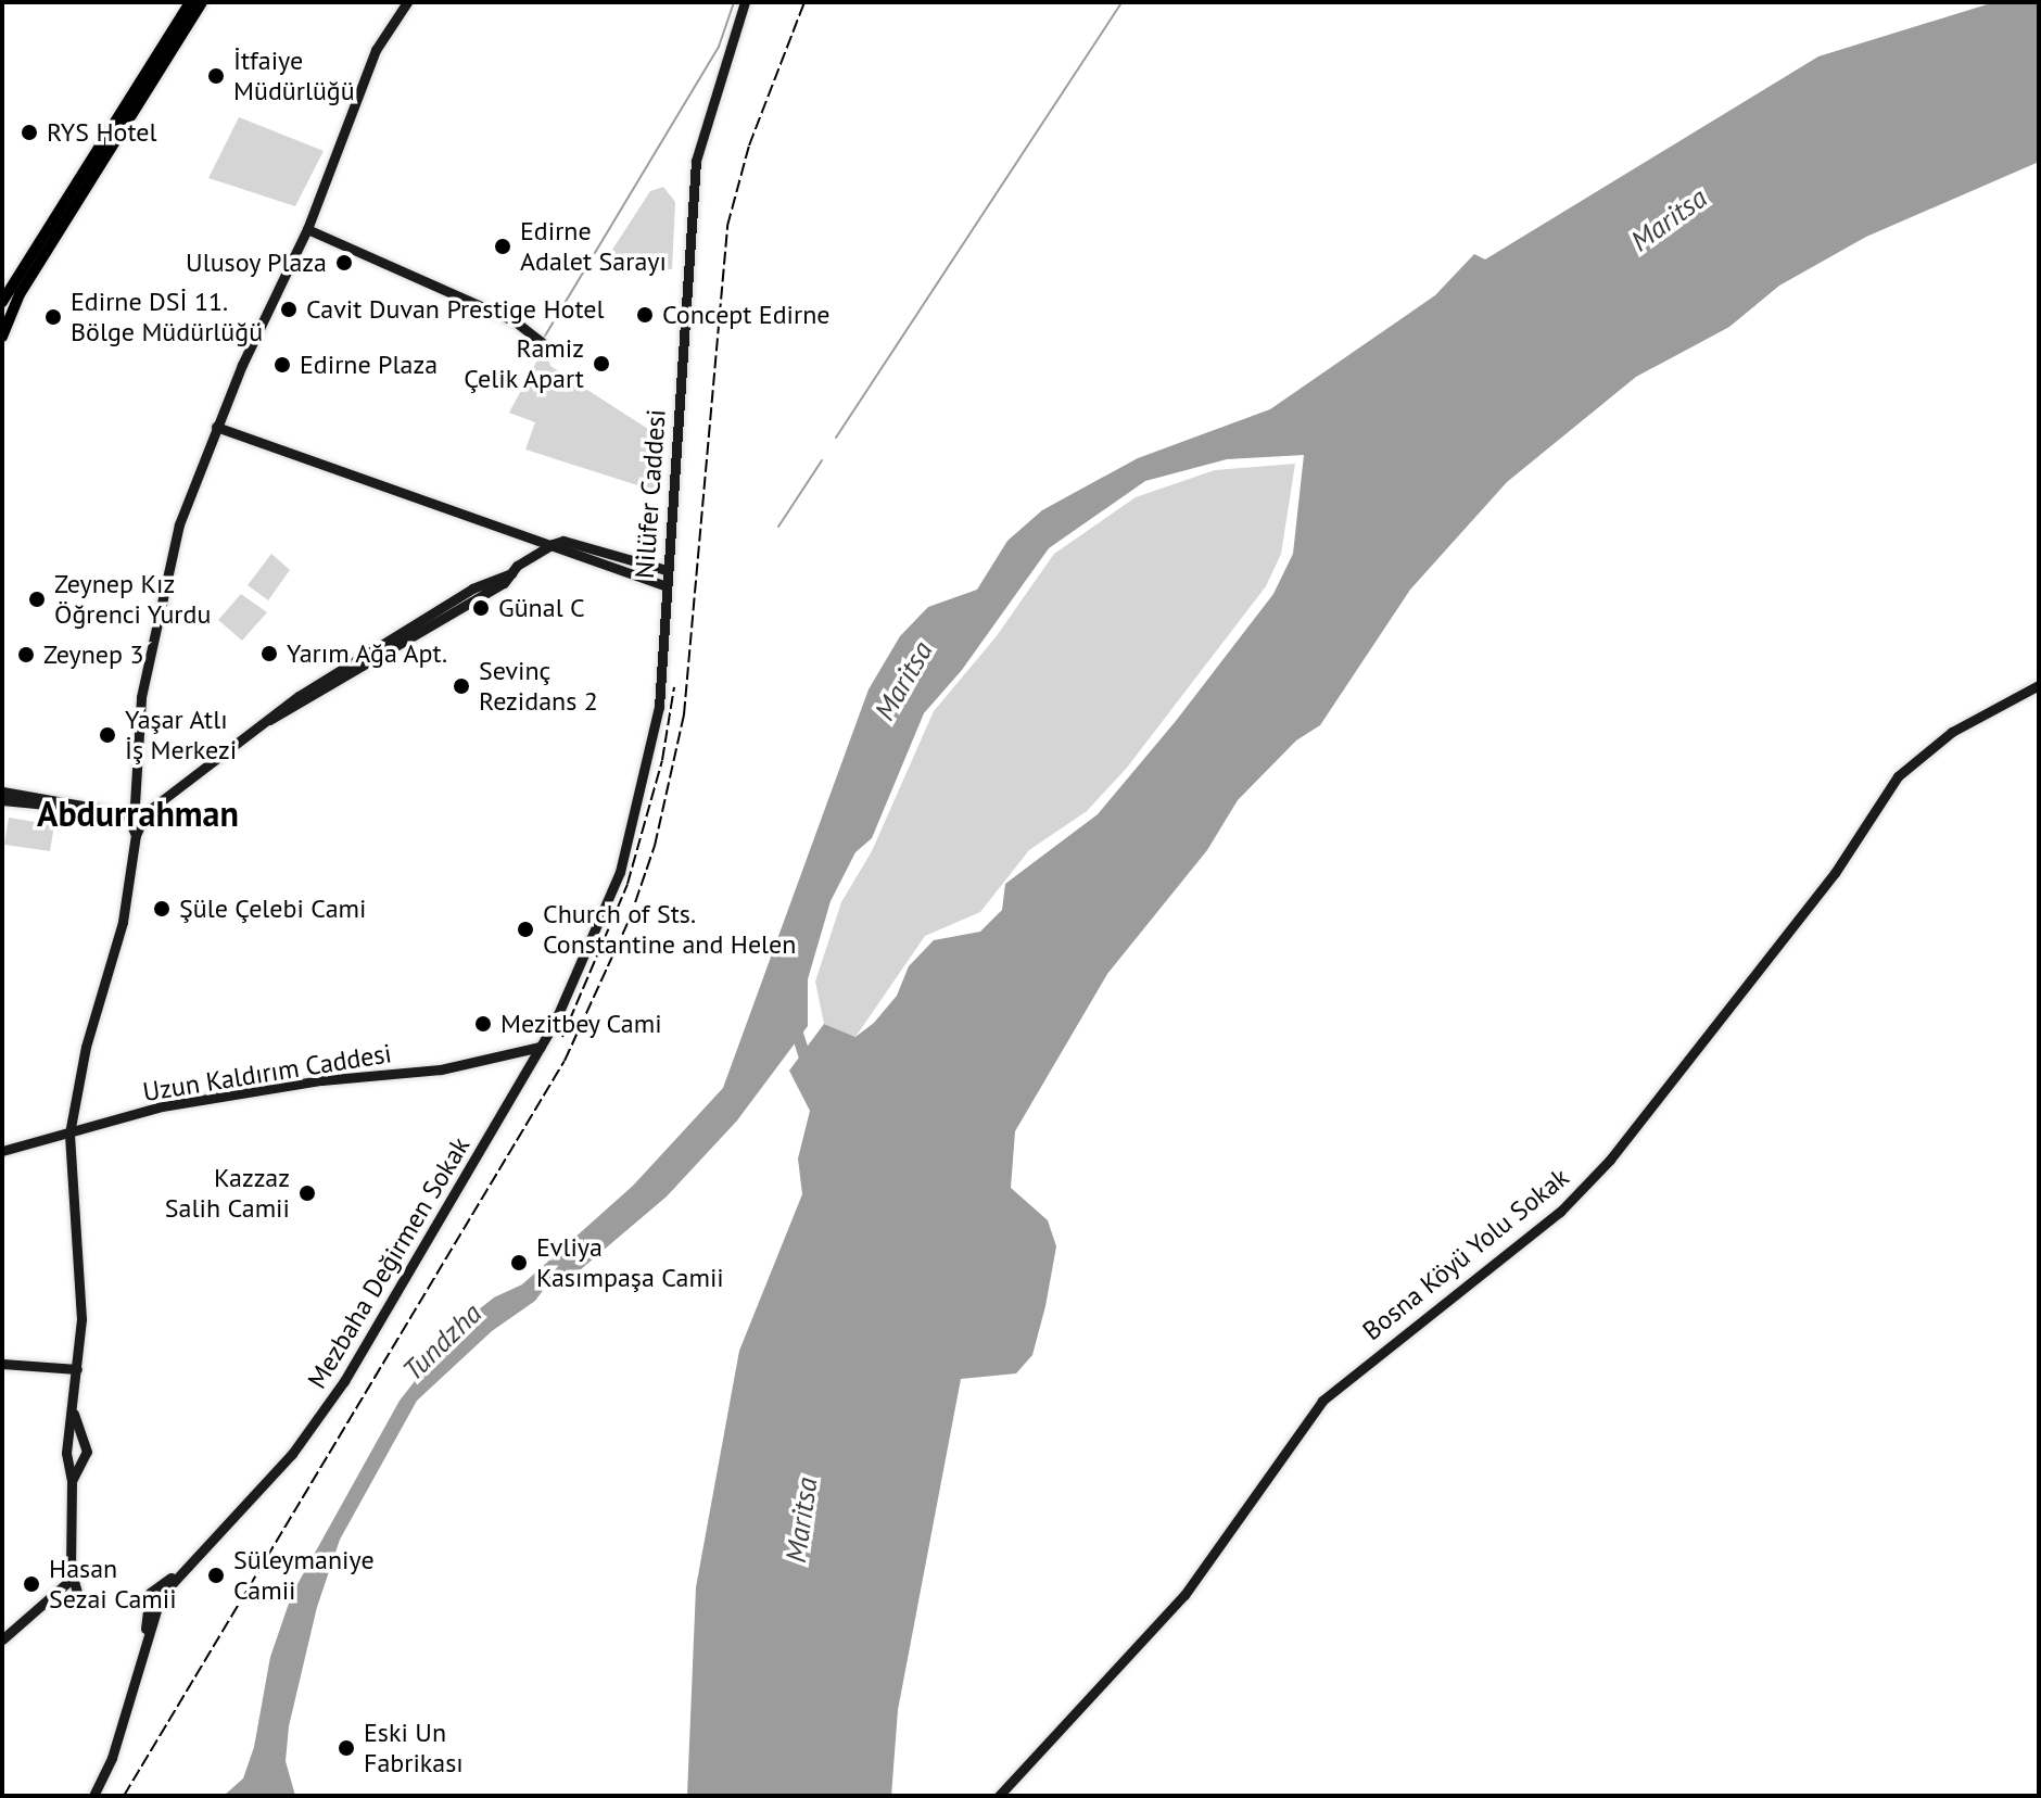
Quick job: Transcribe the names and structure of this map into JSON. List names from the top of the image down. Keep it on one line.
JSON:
{"streets":{"street":["Nilüfer Caddesi","Uzun Kaldırım Caddesi","Bosna Köyü Yolu Sokak","Mezbaha Değirmen Sokak"]},"crossings":[["Nilüfer Caddesi","Uzun Kaldırım Caddesi"],["Nilüfer Caddesi","Mezbaha Değirmen Sokak"],["Uzun Kaldırım Caddesi","Mezbaha Değirmen Sokak"]],"districts":["Abdurrahman"],"water":["Maritsa","Tundzha"],"places":["İtfaiye Müdürlüğü","RYS Hotel","Edirne Adalet Sarayı","Ulusoy Plaza","Cavit Duvan Prestige Hotel","Concept Edirne","Edirne DSİ 11. Bölge Müdürlüğü","Ramiz Çelik Apart","Edirne Plaza","Zeynep Kız Öğrenci Yurdu","Günal C","Yarım Ağa Apt.","Zeynep 3","Sevinç Rezidans 2","Yaşar Atlı İş Merkezi","Şüle Çelebi Cami","Church of Sts. Constantine and Helen","Mezitbey Cami","Kazzaz Salih Camii","Evliya Kasımpaşa Camii","Süleymaniye Camii","Hasan Sezai Camii","Eski Un Fabrikası"]}
